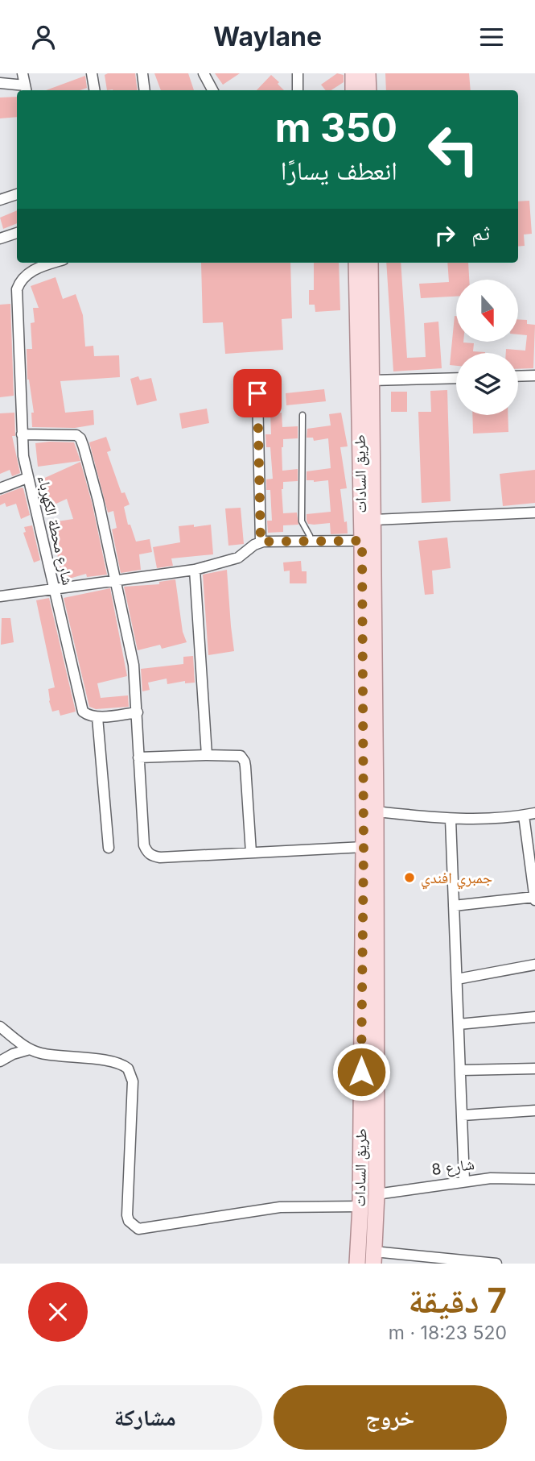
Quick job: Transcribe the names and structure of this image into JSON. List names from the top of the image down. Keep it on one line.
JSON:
{"streets":{"main road":["طريق السادات"],"street":["شارع محطة الكهرباء","شارع 8"]},"crossings":[["طريق السادات","شارع 8"]],"places":["جمبري افندي"],"north":"bottom","page":{"header":"Waylane","turn":["350 m","انعطف يسارًا"],"then":"ثم","heading":["7 دقيقة","520 m · 18:23"],"buttons":["خروج","مشاركة"]}}
